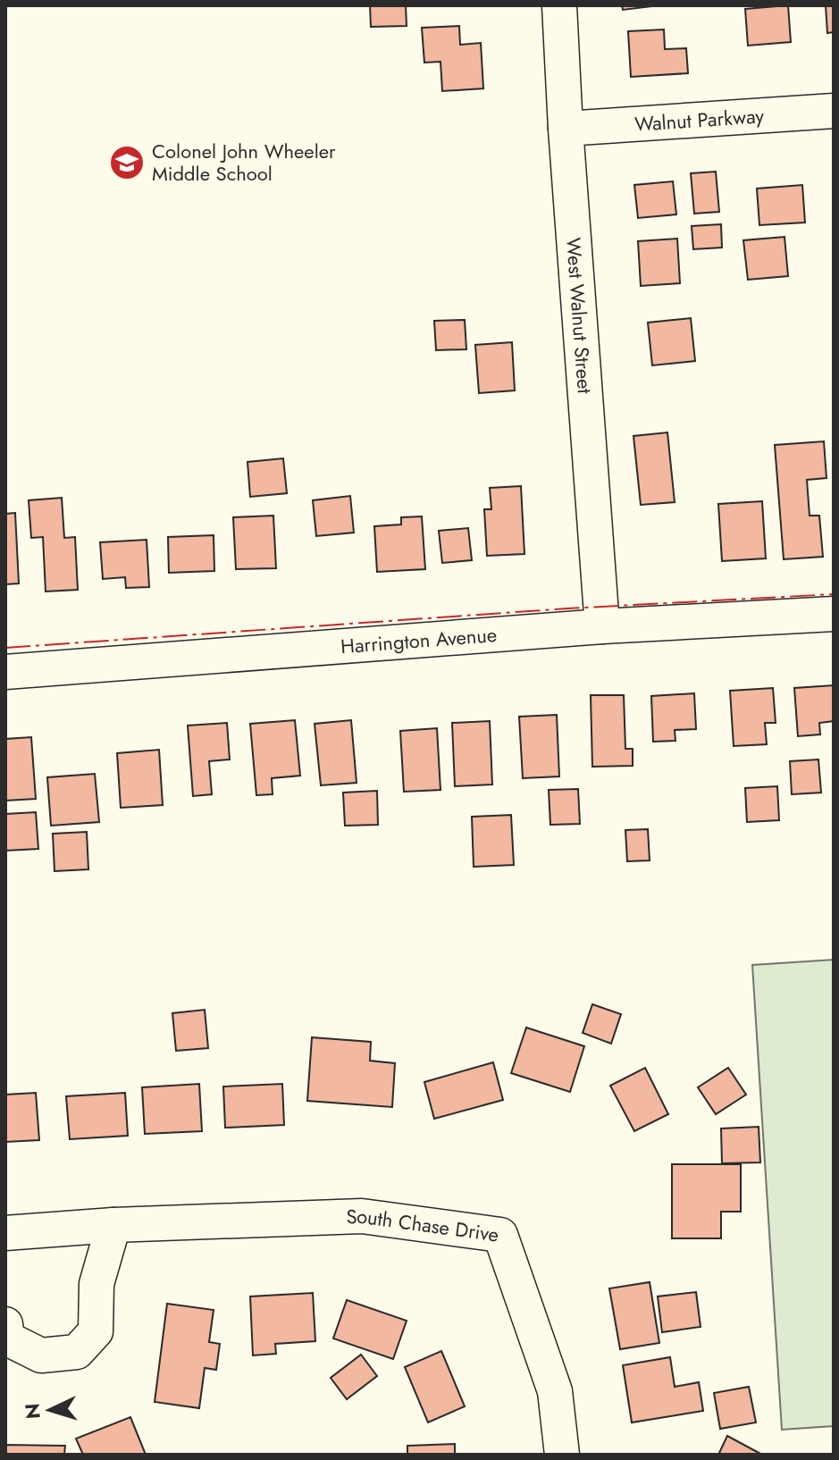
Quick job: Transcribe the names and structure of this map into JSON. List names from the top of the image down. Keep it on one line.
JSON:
{"streets":{"street":["Walnut Parkway","West Walnut Street","Harrington Avenue","South Chase Drive"]},"crossings":[["Walnut Parkway","West Walnut Street"],["West Walnut Street","Harrington Avenue"]],"places":{"school or university":["Colonel John Wheeler Middle School"]},"north":"left"}
